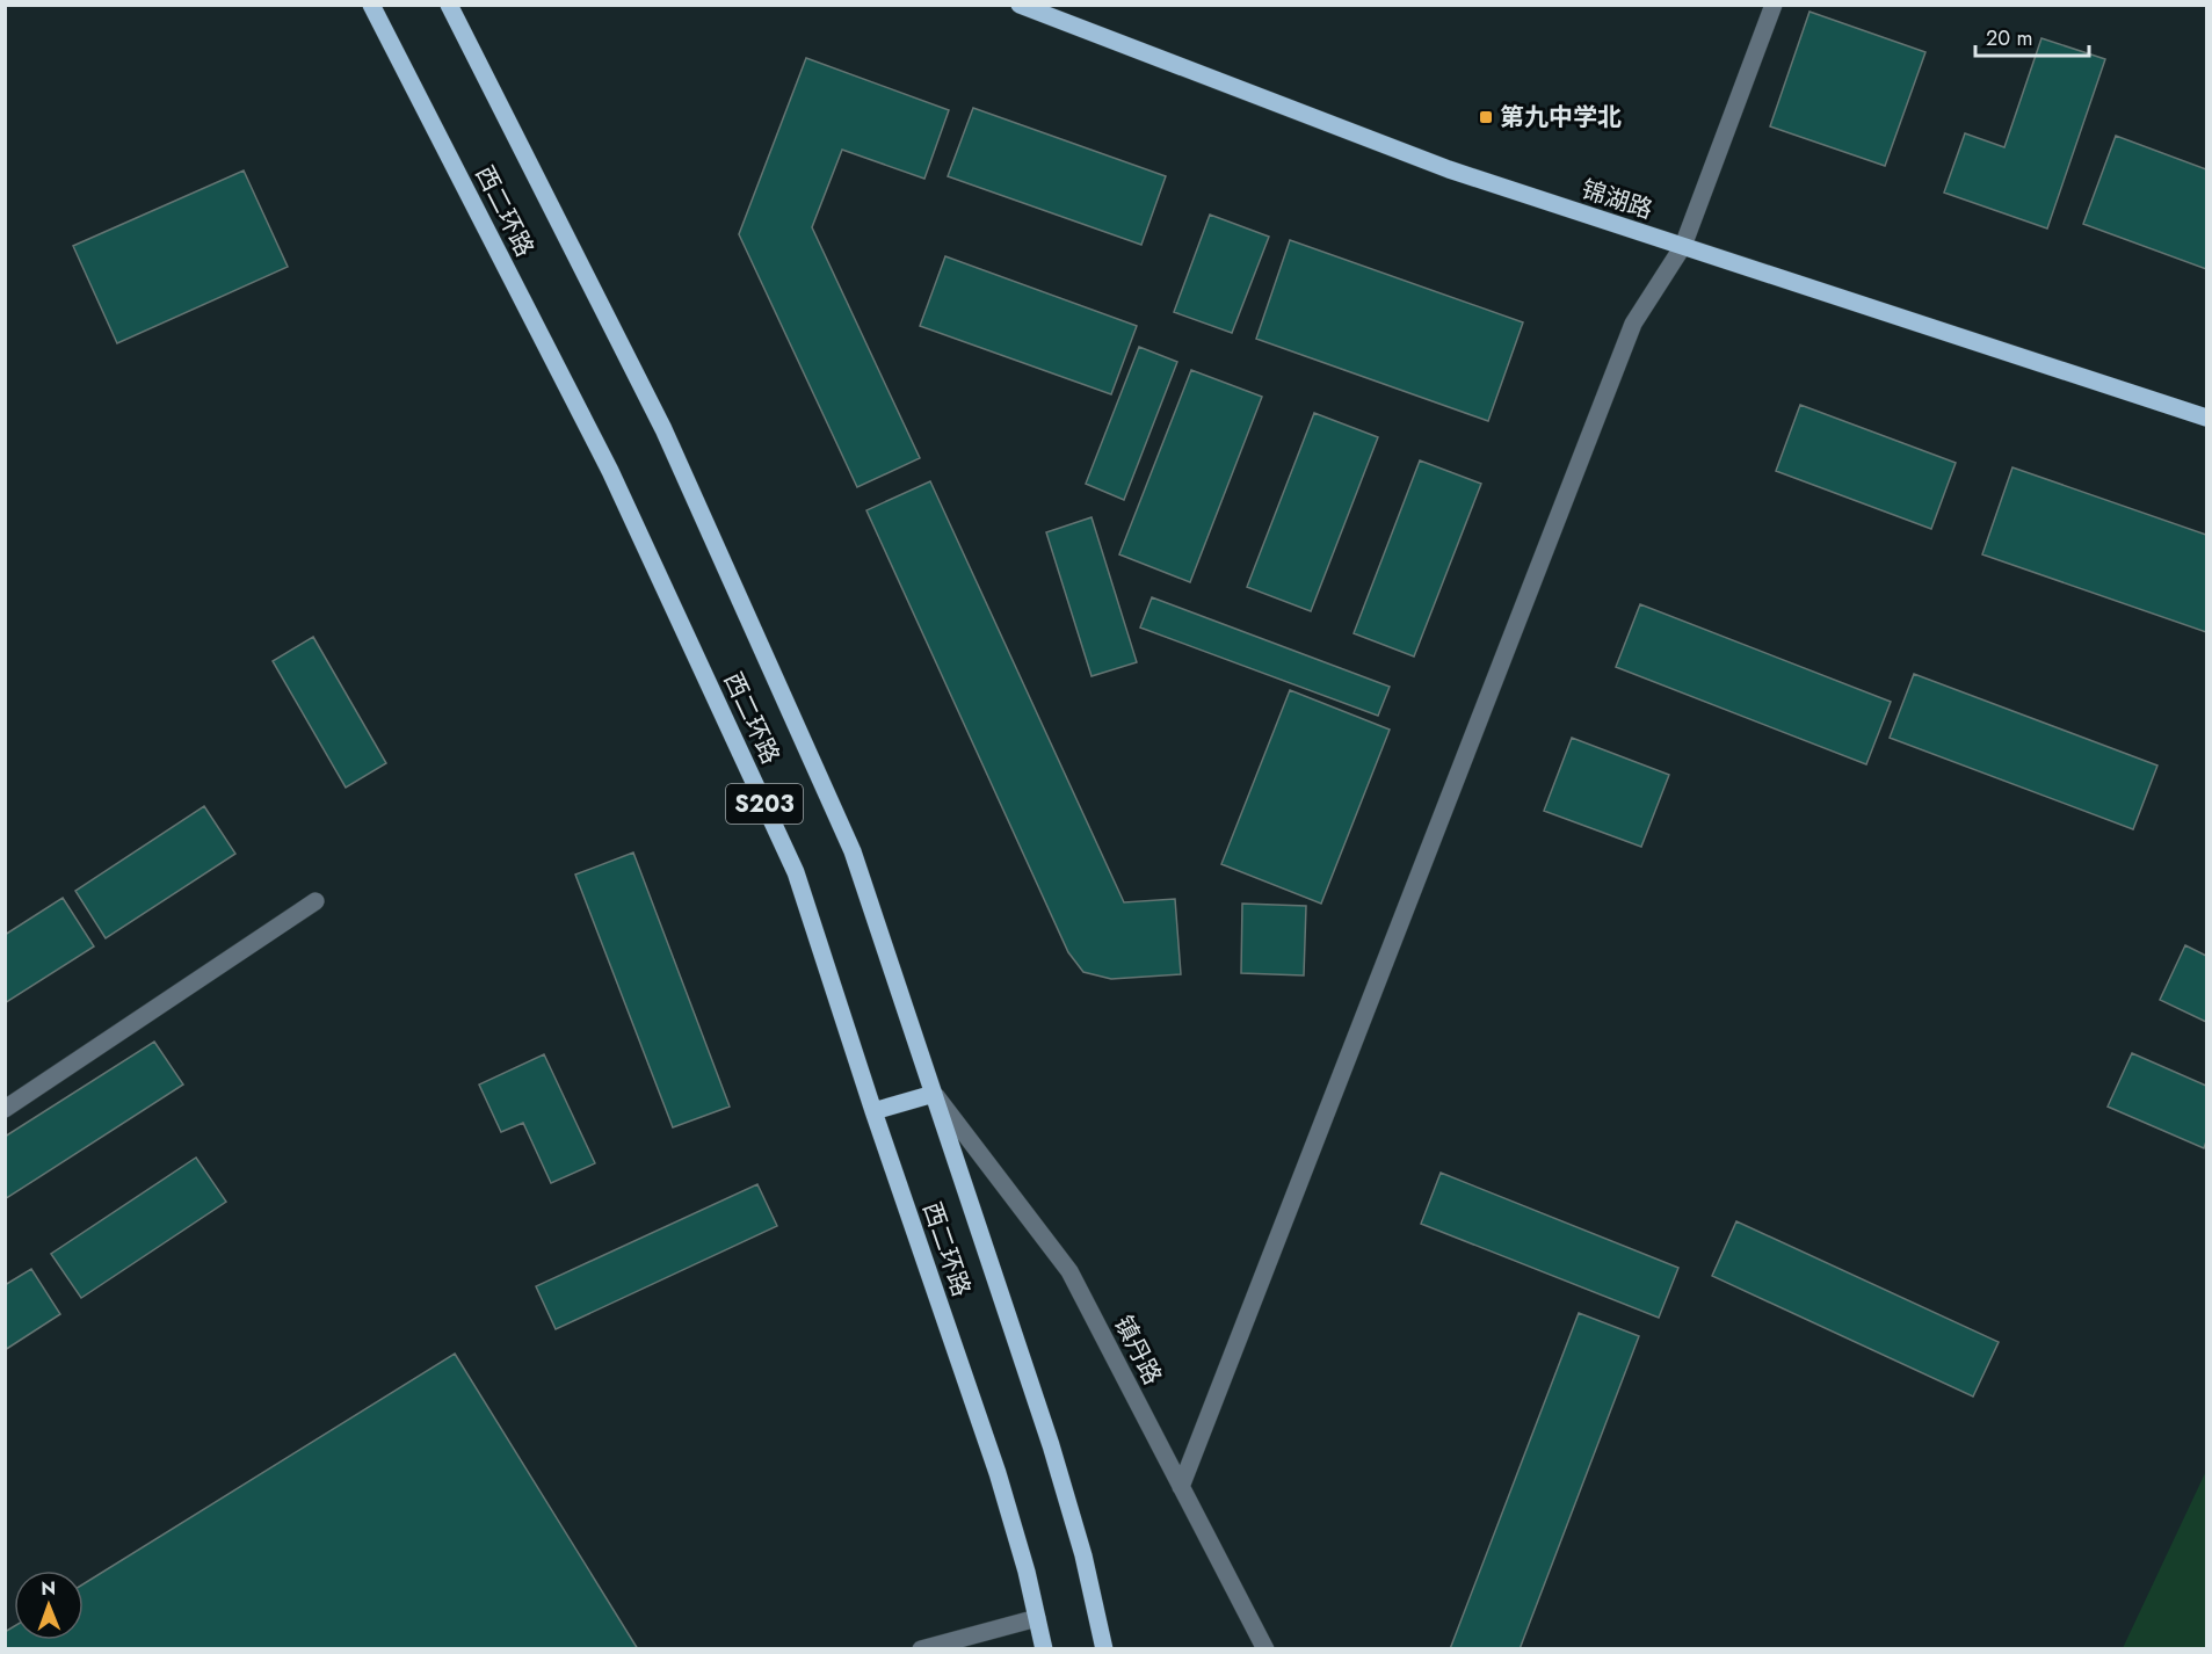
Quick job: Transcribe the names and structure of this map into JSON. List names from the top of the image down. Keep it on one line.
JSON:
{"streets":{"main road":["锦湖路","西二环路","S203"],"street":["镇丹路"]},"crossings":[["西二环路","镇丹路"]],"places":{"transit":["第九中学北"]},"scale_bar":"20 m","north":"top"}
